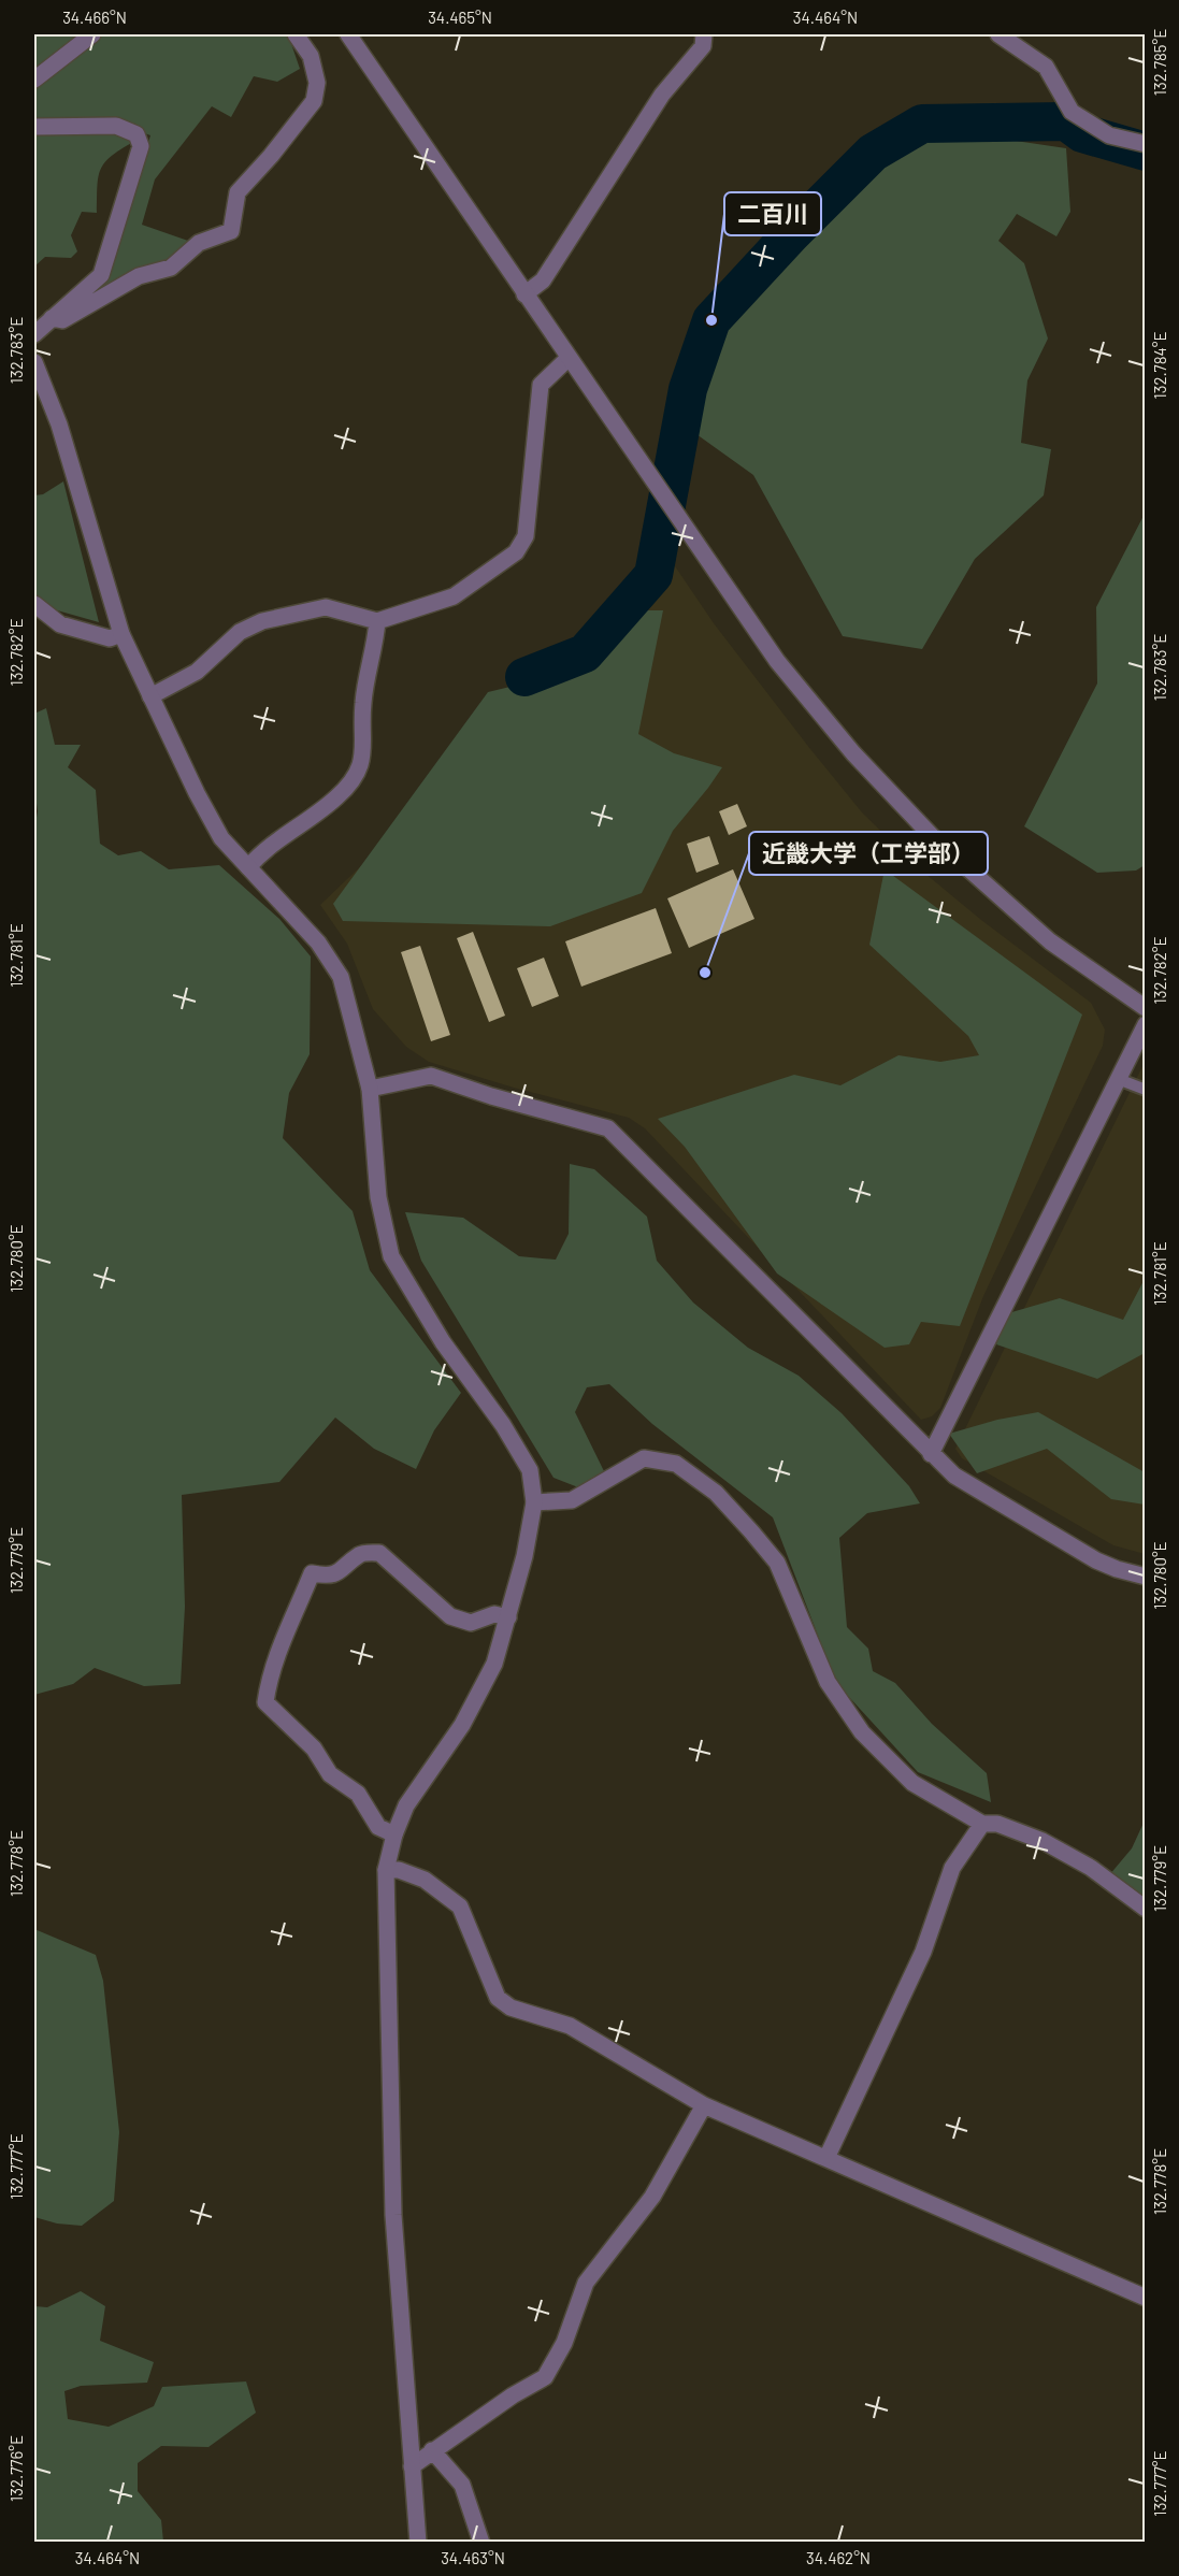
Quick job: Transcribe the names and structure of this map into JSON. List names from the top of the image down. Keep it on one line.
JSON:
{"places":["二百川","近畿大学（工学部）"],"coordinates":["34.466°N","34.465°N","34.464°N","132.785°E","132.783°E","132.784°E","132.782°E","132.781°E","132.780°E","132.779°E","132.778°E","132.777°E","132.776°E","34.463°N","34.462°N"]}
